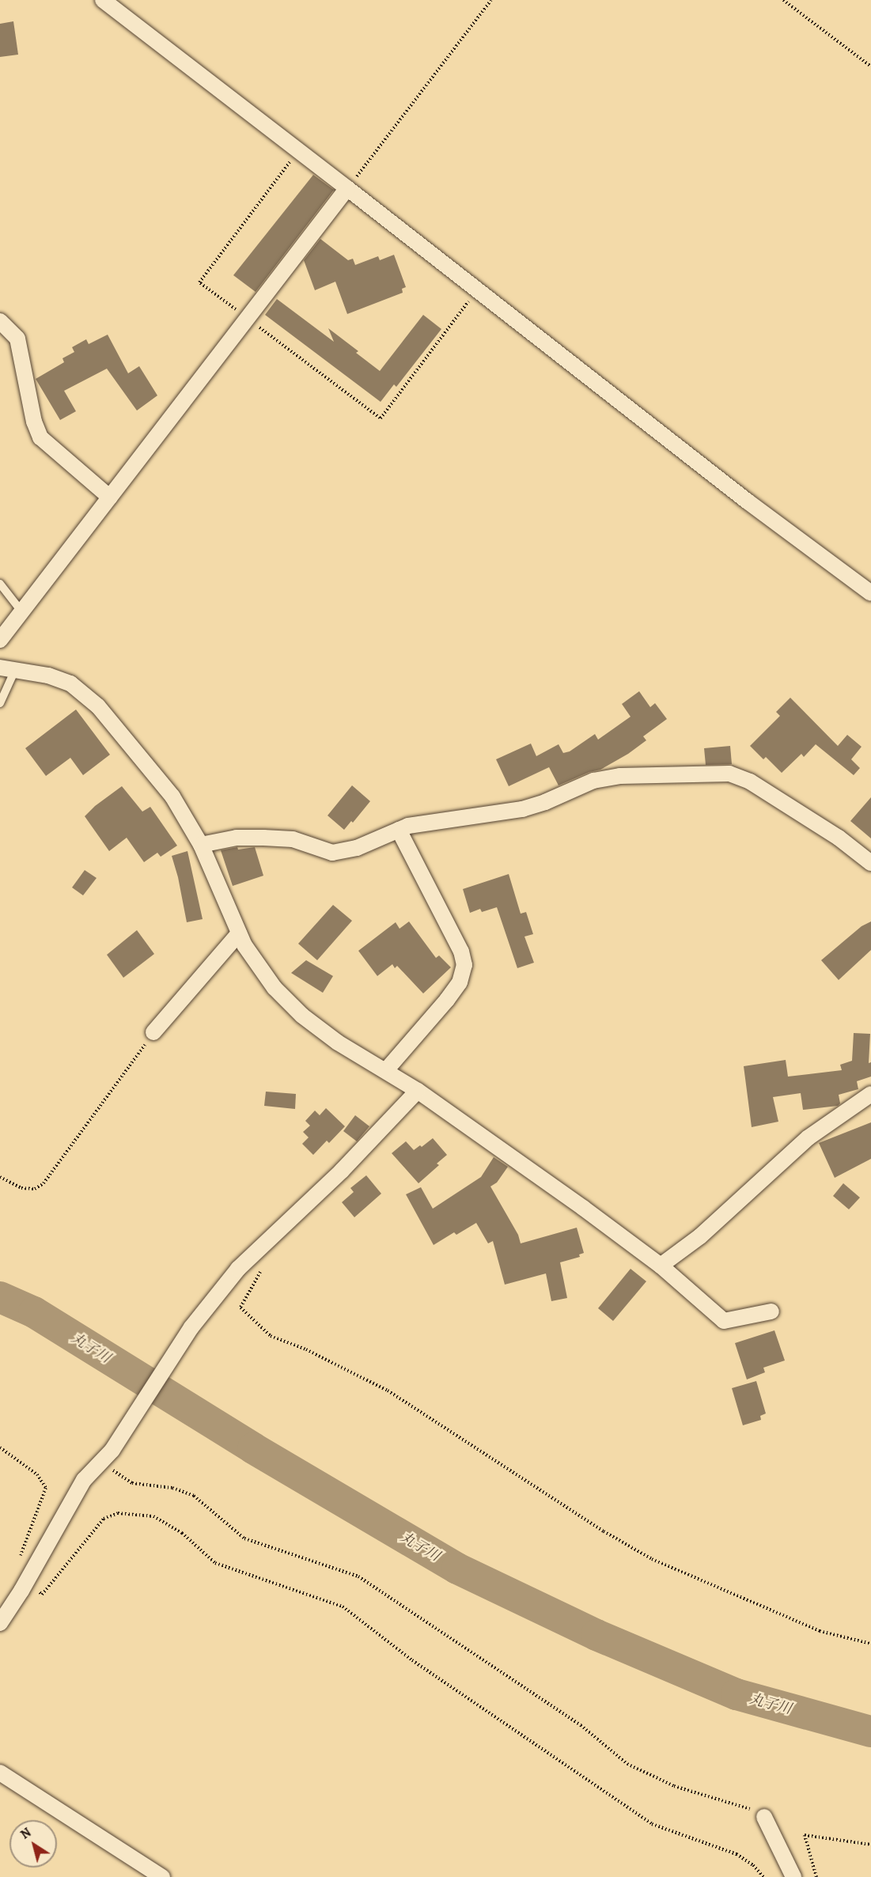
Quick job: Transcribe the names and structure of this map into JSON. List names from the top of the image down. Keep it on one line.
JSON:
{"water":["丸子川"],"north":"top left"}
